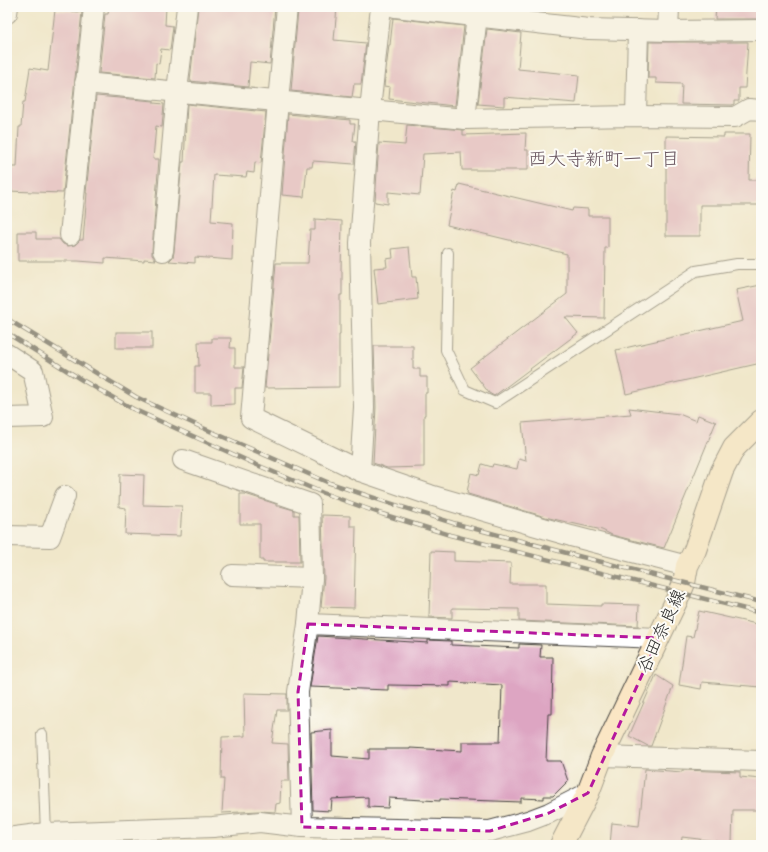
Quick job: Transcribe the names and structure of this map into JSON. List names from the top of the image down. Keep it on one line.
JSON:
{"streets":{"main road":["谷田奈良線"]},"districts":["西大寺新町一丁目"]}
